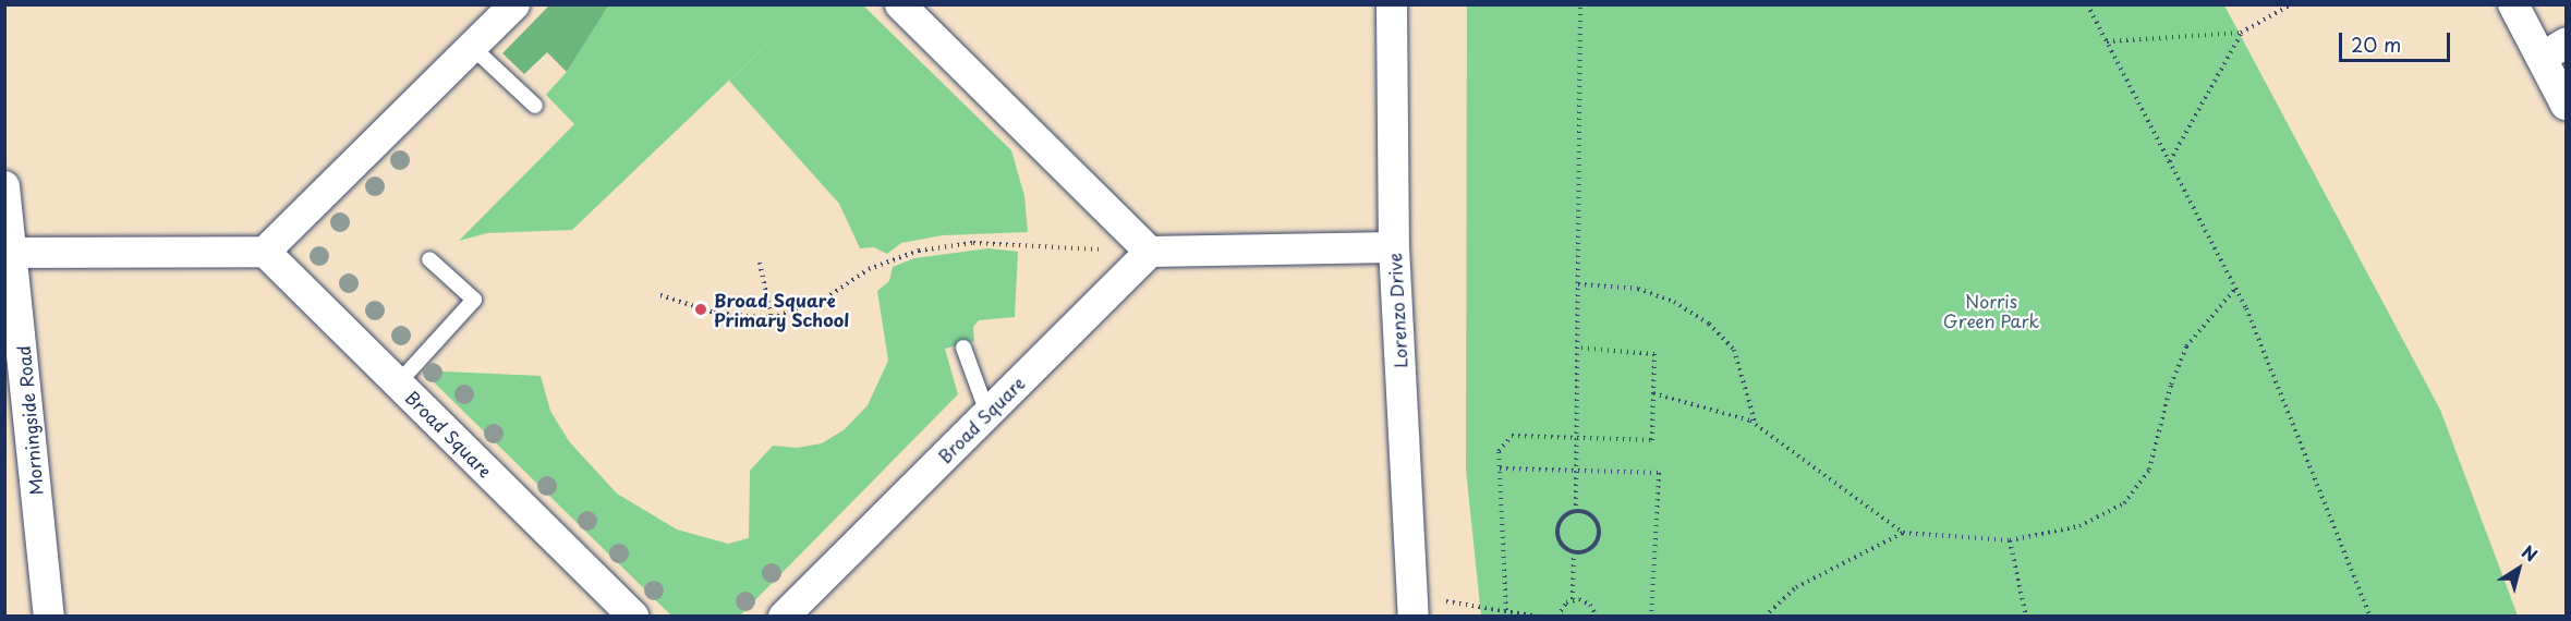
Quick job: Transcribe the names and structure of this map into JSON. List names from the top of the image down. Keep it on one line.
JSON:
{"streets":{"street":["Lorenzo Drive","Broad Square","Morningside Road"]},"parks":["Norris Green Park"],"places":["Broad Square Primary School"],"scale_bar":"20 m","north":"top right"}
